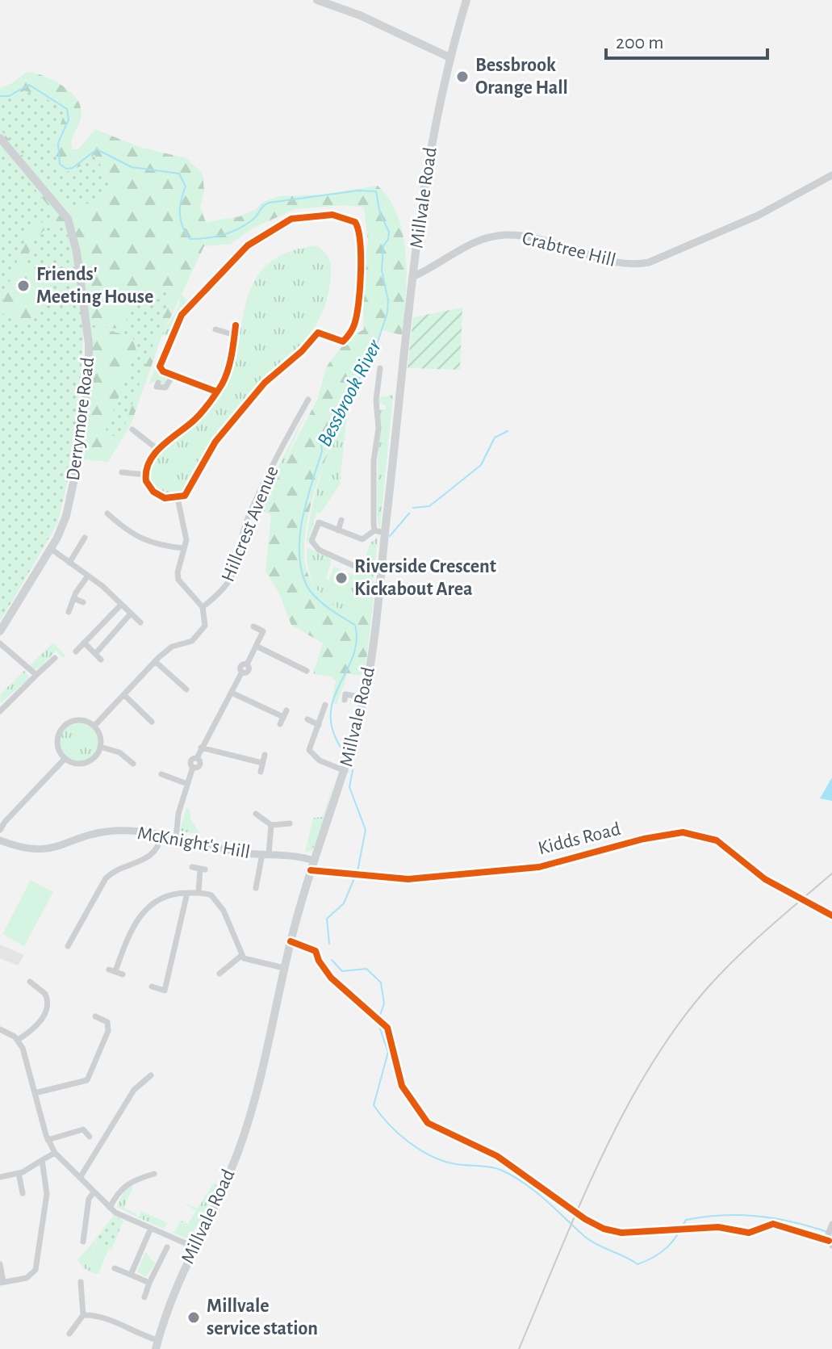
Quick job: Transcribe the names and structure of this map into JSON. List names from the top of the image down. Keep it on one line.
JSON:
{"streets":{"main road":["Millvale Road","Derrymore Road"],"street":["Crabtree Hill","Hillcrest Avenue","Kidds Road","McKnight's Hill"]},"crossings":[["Millvale Road","Crabtree Hill"],["Millvale Road","Kidds Road"],["Millvale Road","McKnight's Hill"]],"water":["Bessbrook River"],"places":["Bessbrook Orange Hall","Friends' Meeting House","Riverside Crescent Kickabout Area","Millvale service station"],"scale_bar":"200 m"}
